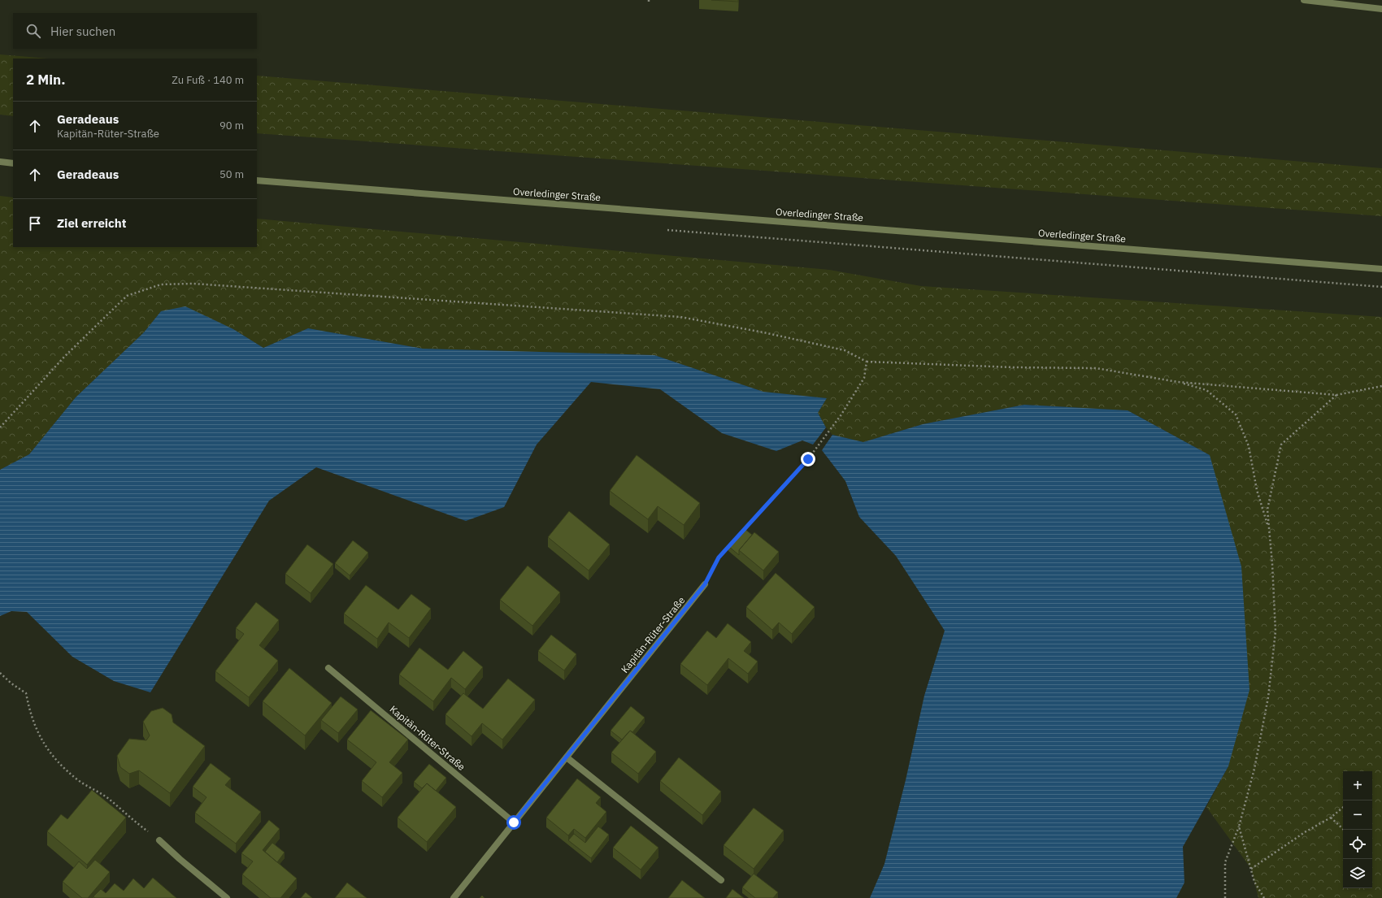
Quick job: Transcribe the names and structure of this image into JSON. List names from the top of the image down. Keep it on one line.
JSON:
{"streets":{"street":["Overledinger Straße","Kapitän-Rüter-Straße"]},"page":{"search":"Hier suchen","heading":["2 Min.","Zu Fuß · 140 m"],"list":[["Geradeaus","Kapitän-Rüter-Straße","90 m"],["Geradeaus","50 m"],"Ziel erreicht"],"map_buttons":["+","−"]}}
